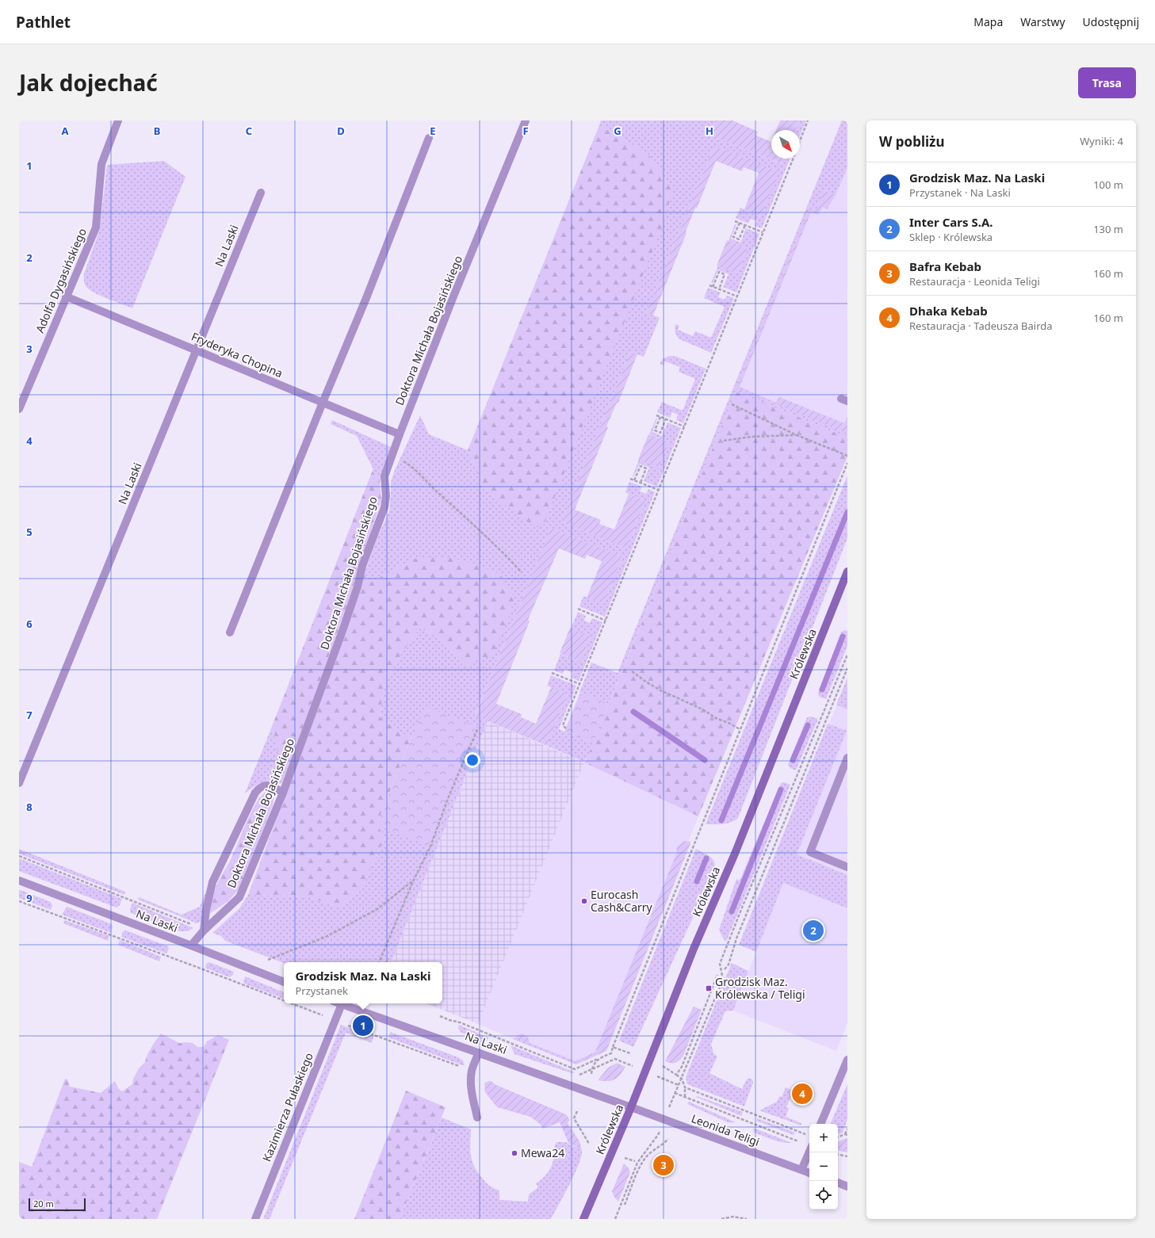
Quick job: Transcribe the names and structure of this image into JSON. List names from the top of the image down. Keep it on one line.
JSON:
{"streets":{"main road":["Królewska"],"street":["Na Laski","Adolfa Dygasińskiego","Doktora Michała Bojasińskiego","Fryderyka Chopina","Kazimierza Pułaskiego","Leonida Teligi"]},"crossings":[["Na Laski","Doktora Michała Bojasińskiego"],["Na Laski","Fryderyka Chopina"],["Na Laski","Królewska"],["Na Laski","Kazimierza Pułaskiego"],["Na Laski","Leonida Teligi"],["Adolfa Dygasińskiego","Fryderyka Chopina"],["Doktora Michała Bojasińskiego","Fryderyka Chopina"],["Królewska","Leonida Teligi"]],"places":{"other":["Eurocash Cash&Carry","Mewa24"],"transit":["Grodzisk Maz. Królewska / Teligi"]},"scale_bar":"20 m","north":"bottom right","page":{"header":"Pathlet","nav":["Mapa","Warstwy","Udostępnij"],"title":"Jak dojechać","buttons":"Trasa","heading":["W pobliżu","Wyniki: 4"],"list":[{"mark":"1","name":"Grodzisk Maz. Na Laski","note":"Przystanek · Na Laski","value":"100 m"},{"mark":"2","name":"Inter Cars S.A.","note":"Sklep · Królewska","value":"130 m"},{"mark":"3","name":"Bafra Kebab","note":"Restauracja · Leonida Teligi","value":"160 m"},{"mark":"4","name":"Dhaka Kebab","note":"Restauracja · Tadeusza Bairda","value":"160 m"}],"pins":["2","1","4","3"],"popup":["Grodzisk Maz. Na Laski","Przystanek"],"map_buttons":["+","−"],"scale":"20 m"},"grid":{"columns":["A","B","C","D","E","F","G","H"],"rows":["1","2","3","4","5","6","7","8","9"]}}
